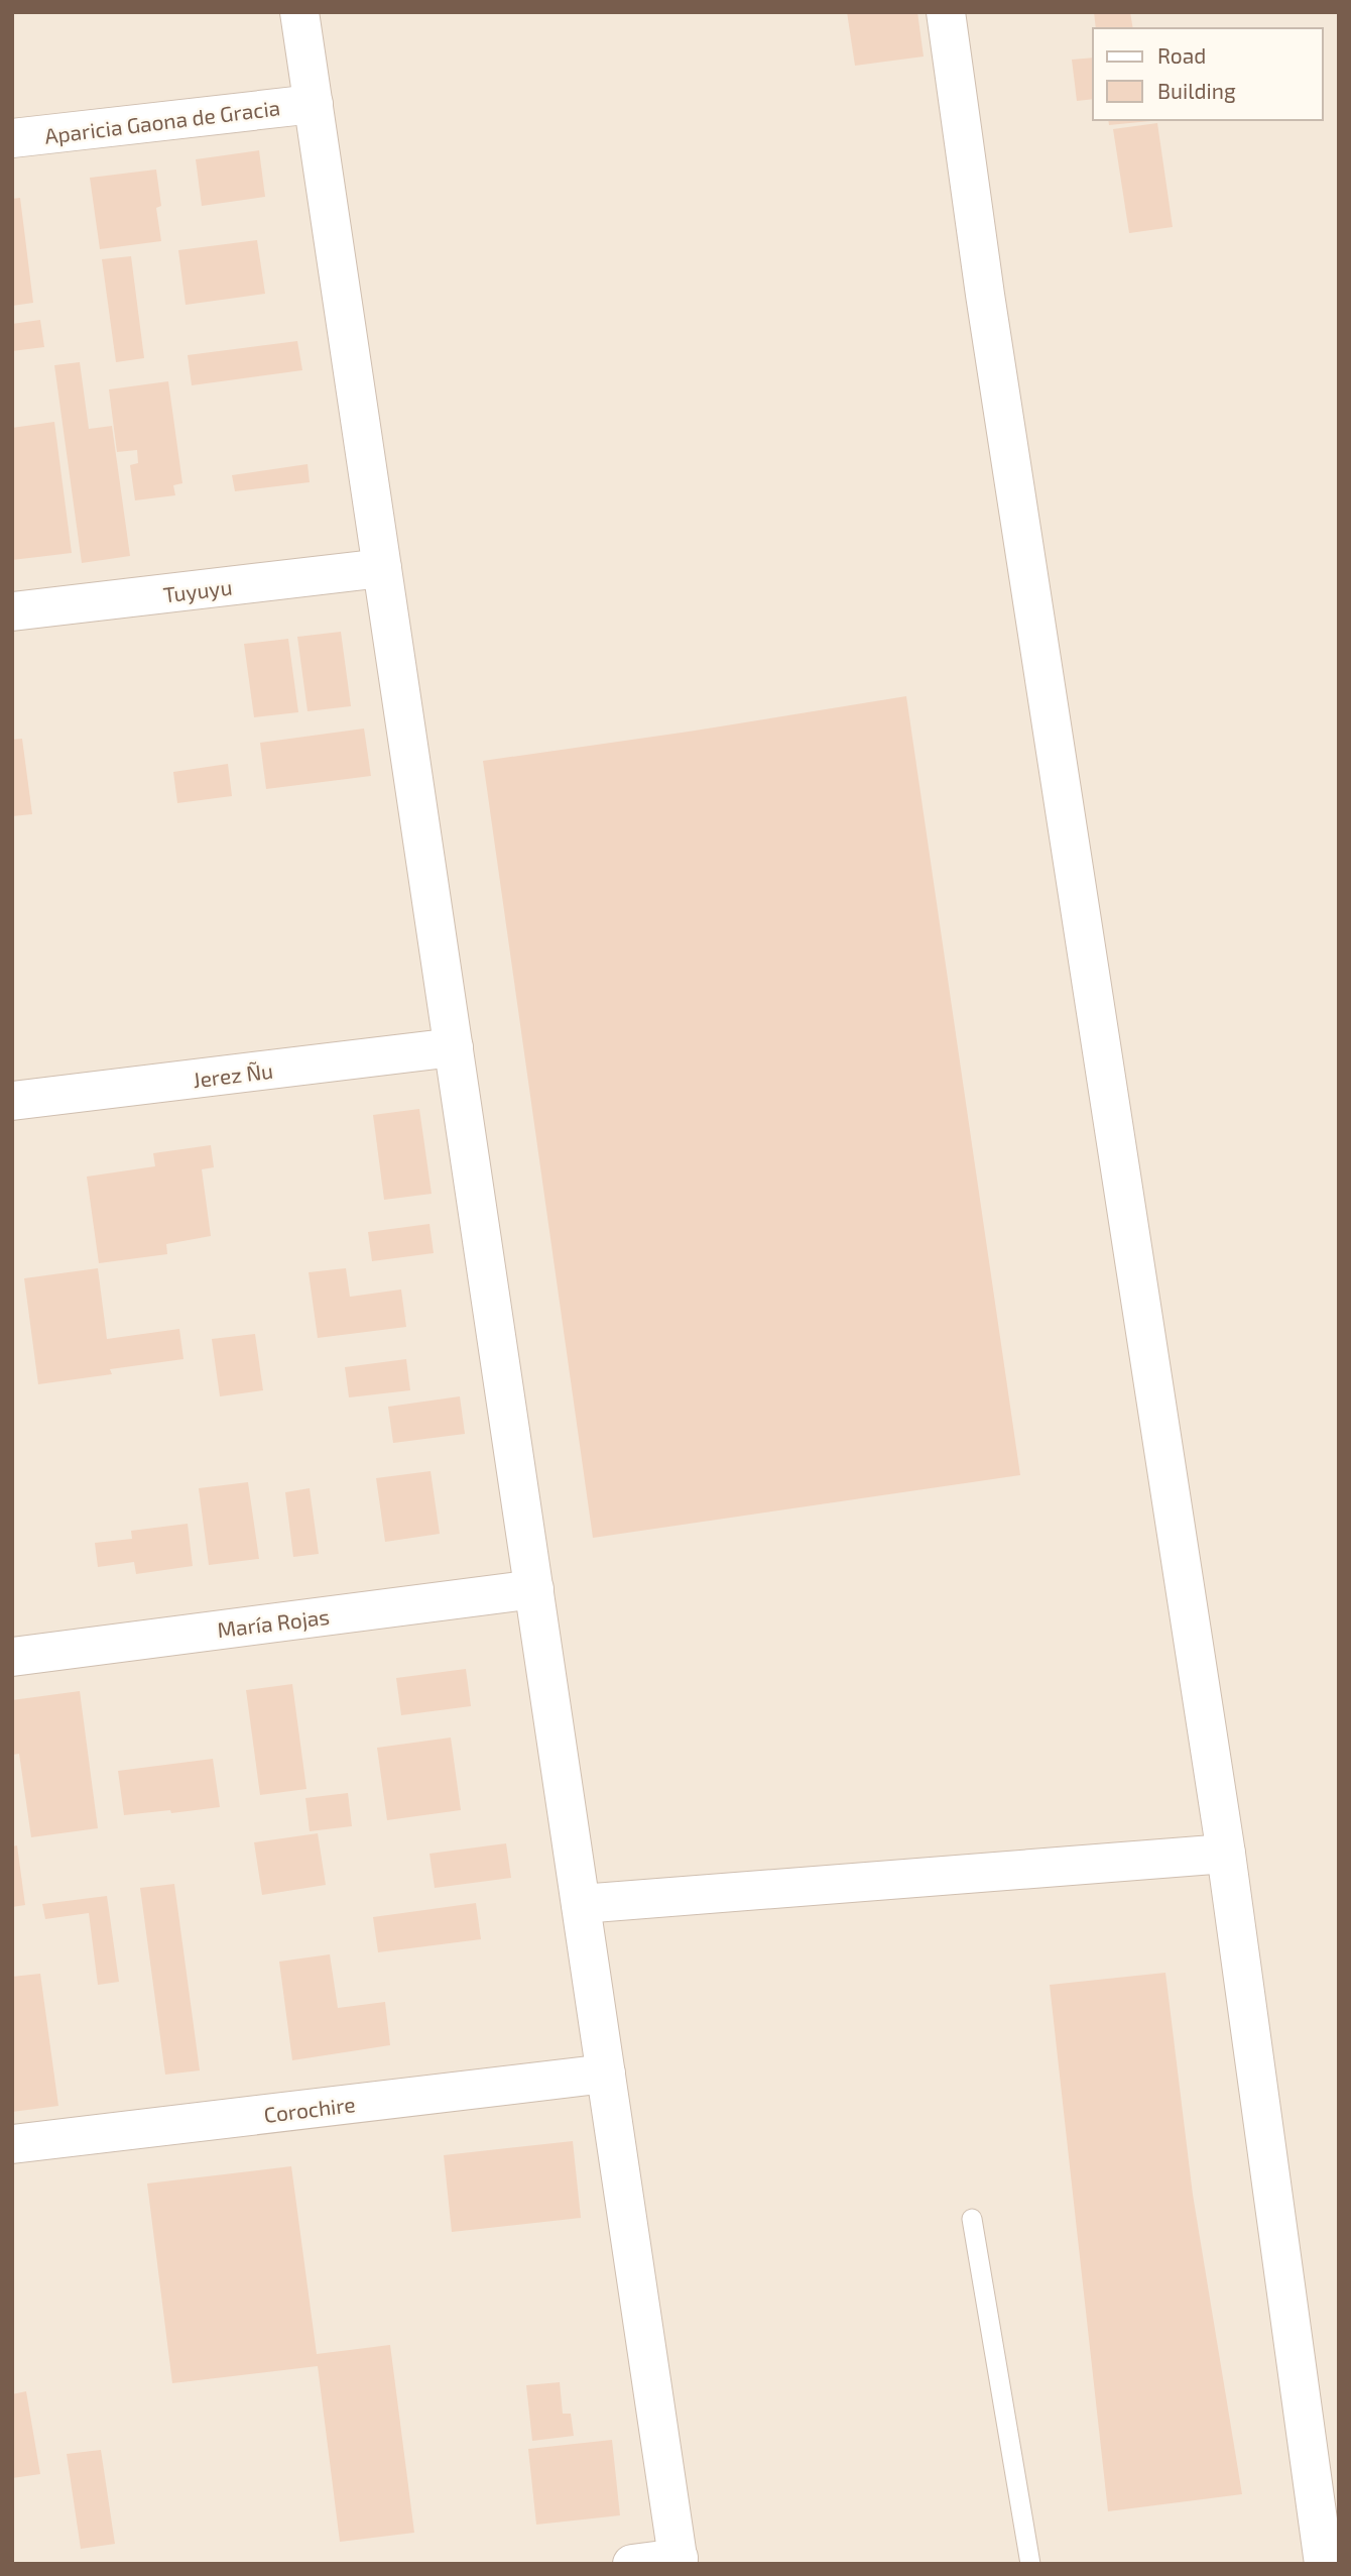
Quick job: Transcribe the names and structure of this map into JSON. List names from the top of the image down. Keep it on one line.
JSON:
{"streets":{"street":["Aparicia Gaona de Gracia","Tuyuyu","Jerez Ñu","María Rojas","Corochire"]},"legend":["Road","Building"]}
